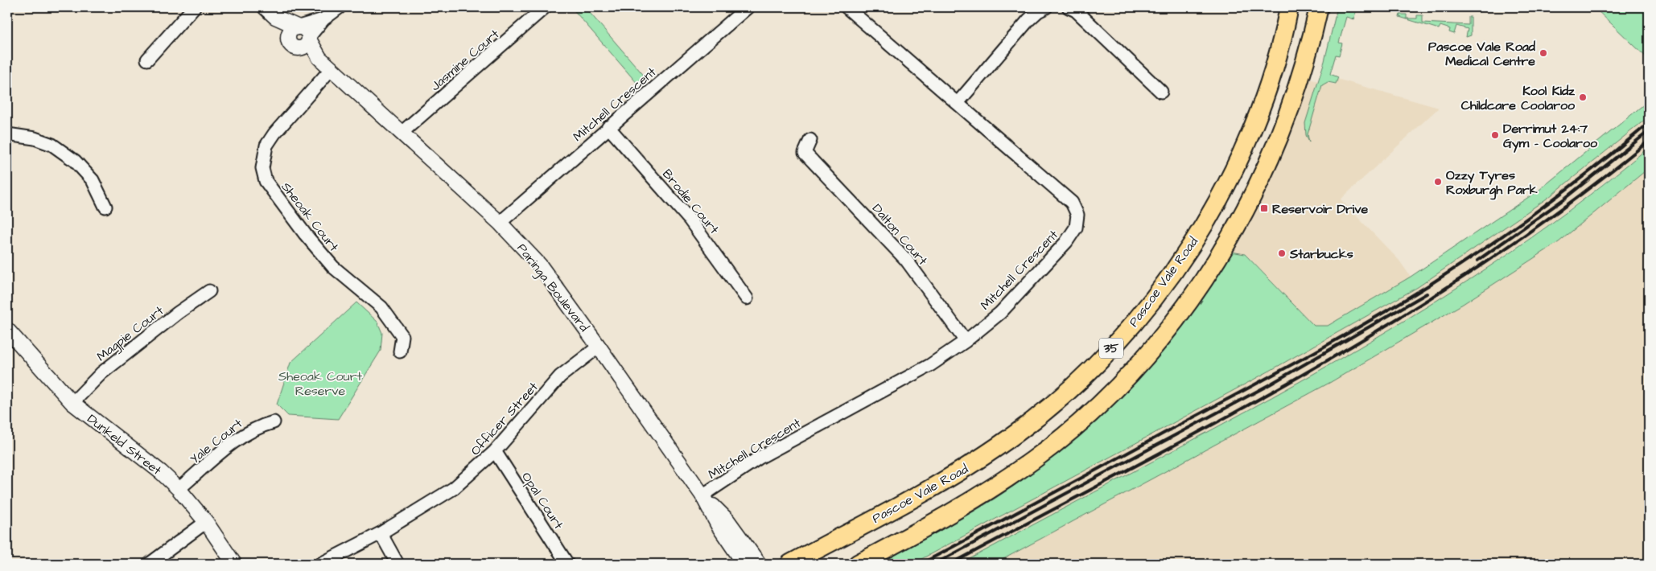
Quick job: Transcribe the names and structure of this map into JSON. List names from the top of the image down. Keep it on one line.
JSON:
{"streets":{"main road":["Pascoe Vale Road","35"],"street":["Jasmine Court","Mitchell Crescent","Brodie Court","Sheoak Court","Dalton Court","Paringa Boulevard","Magpie Court","Officer Street","Yale Court","Dunkeld Street","Opal Court"]},"crossings":[["Jasmine Court","Paringa Boulevard"],["Mitchell Crescent","Brodie Court"],["Mitchell Crescent","Dalton Court"],["Mitchell Crescent","Paringa Boulevard"],["Sheoak Court","Paringa Boulevard"],["Paringa Boulevard","Officer Street"],["Magpie Court","Dunkeld Street"],["Officer Street","Opal Court"],["Yale Court","Dunkeld Street"]],"parks":["Sheoak Court Reserve"],"places":{"other":["Pascoe Vale Road Medical Centre","Kool Kidz Childcare Coolaroo","Derrimut 24:7 Gym - Coolaroo","Ozzy Tyres Roxburgh Park","Starbucks"],"transit":["Reservoir Drive"]}}
